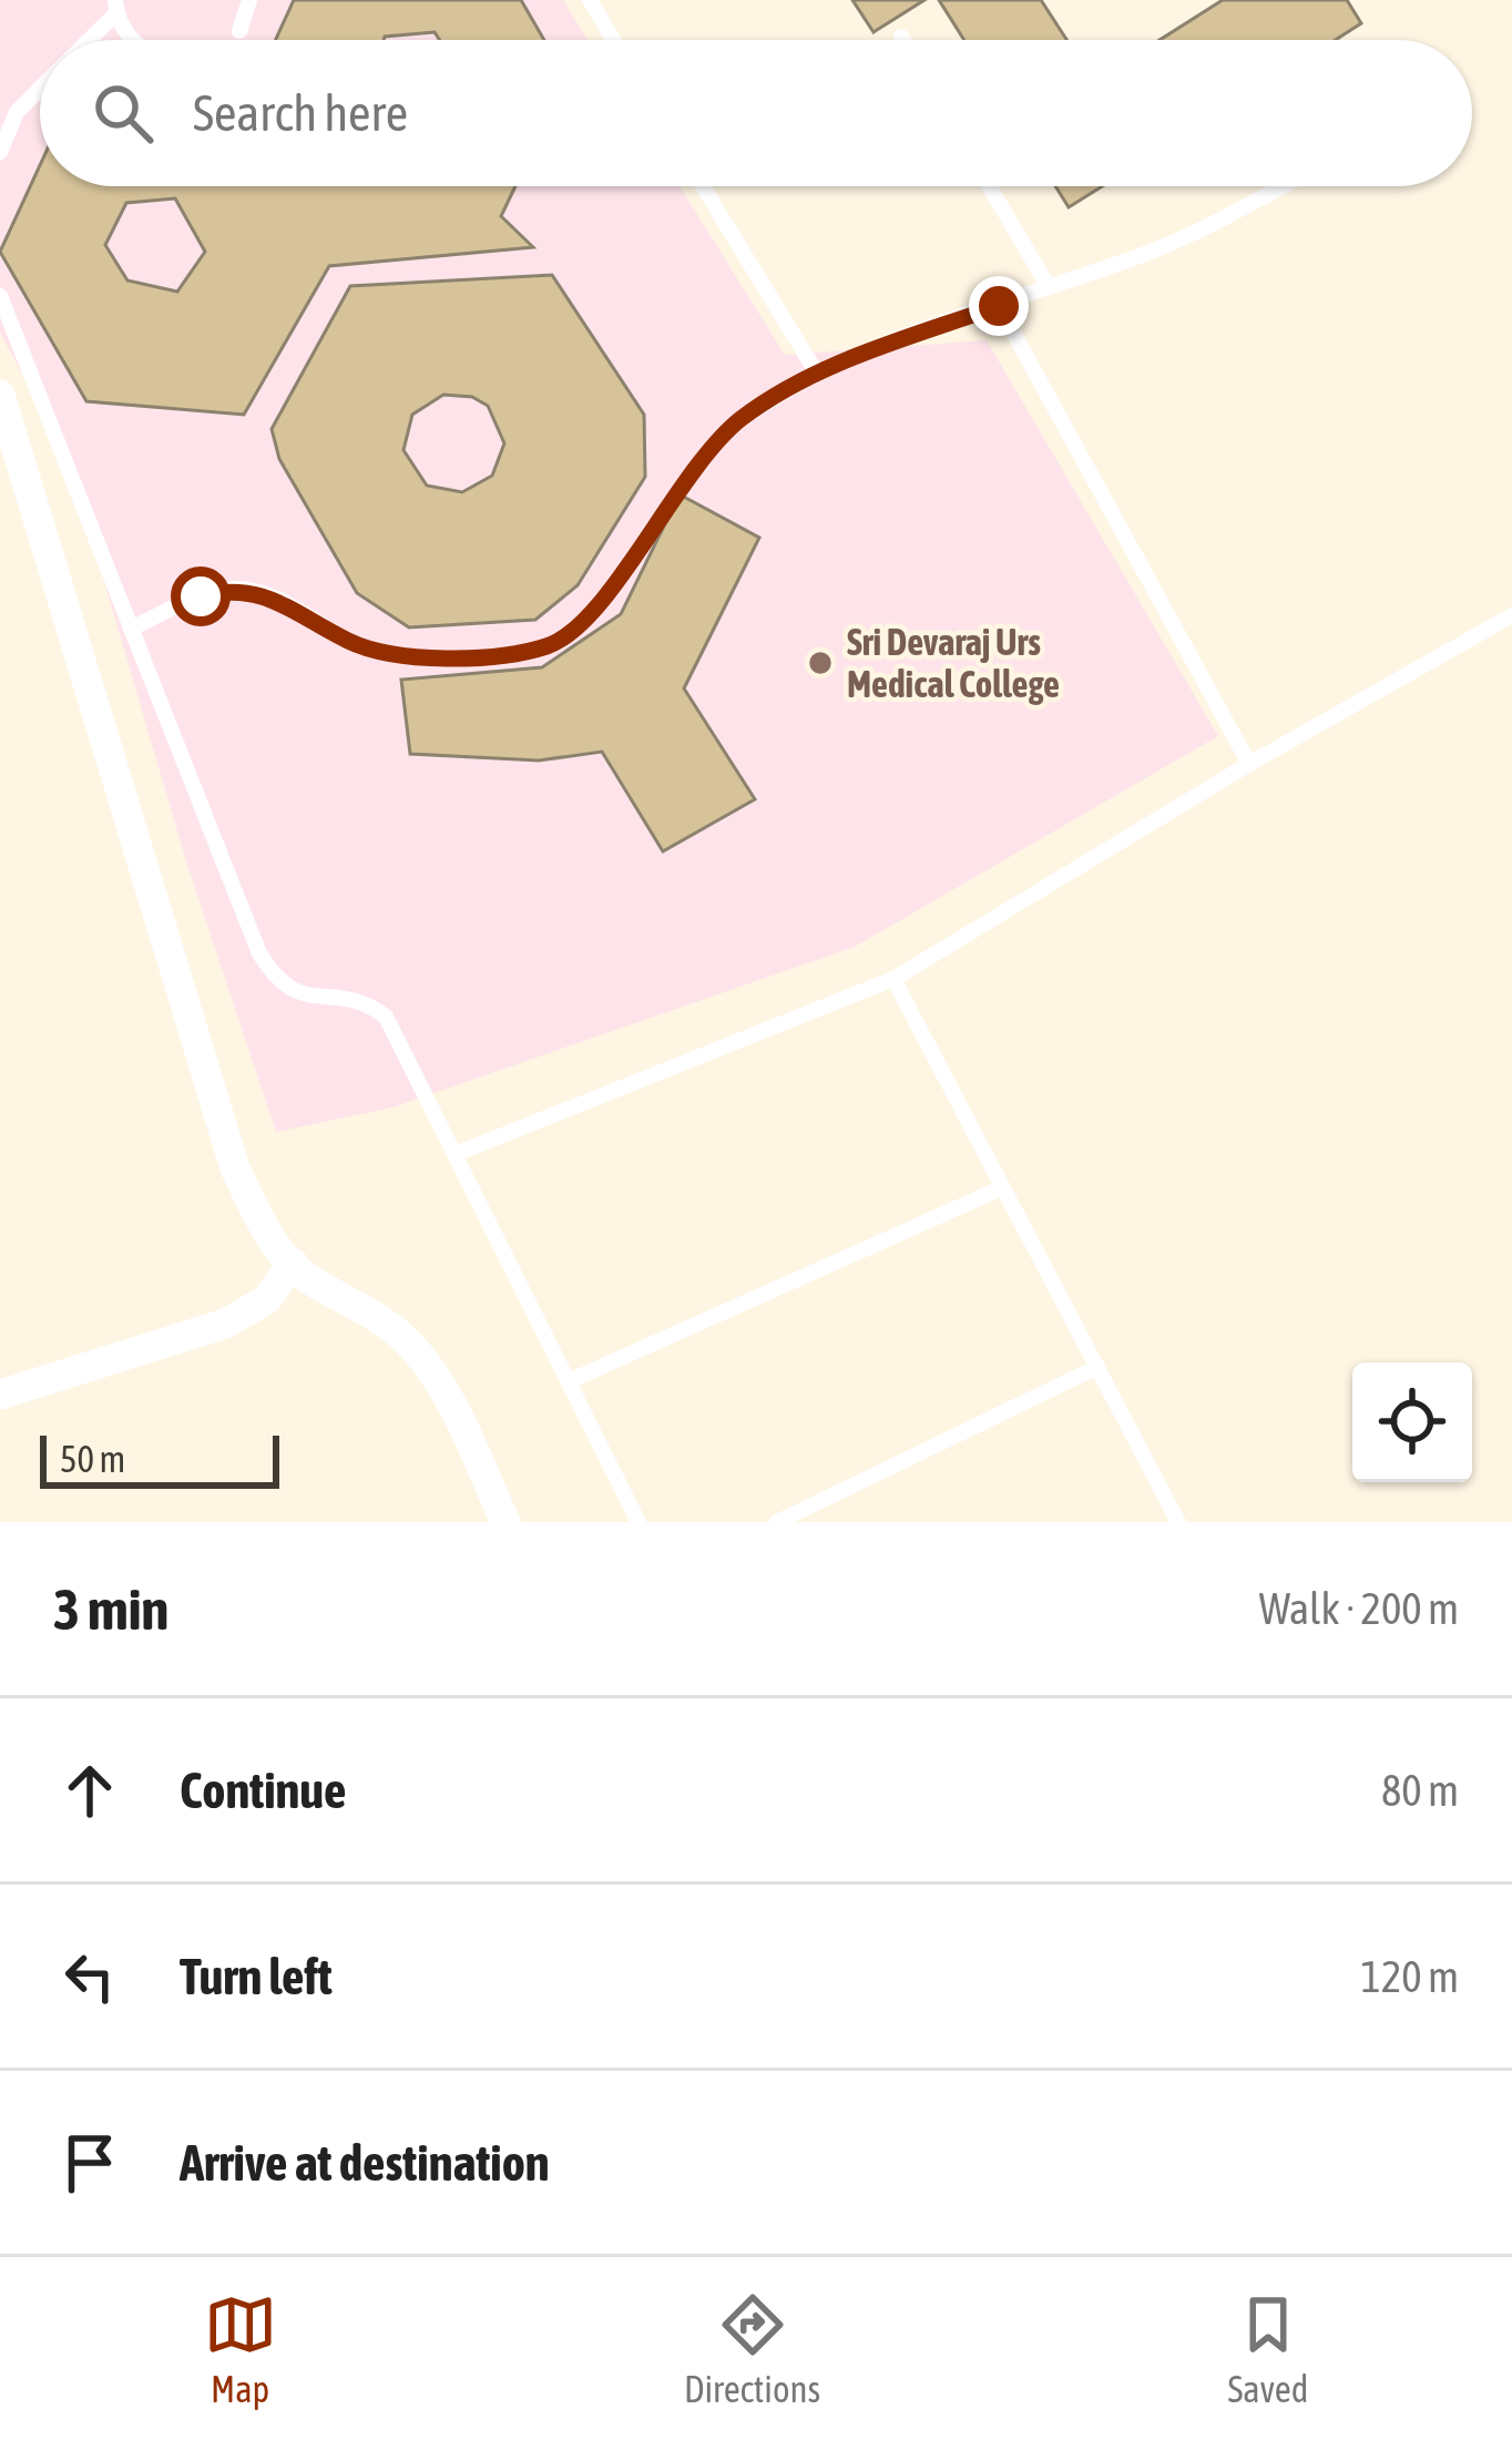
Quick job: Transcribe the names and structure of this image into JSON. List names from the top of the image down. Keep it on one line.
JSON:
{"places":["Sri Devaraj Urs Medical College"],"scale_bar":"50 m","page":{"search":"Search here","scale":"50 m","heading":["3 min","Walk · 200 m"],"list":[["Continue","80 m"],["Turn left","120 m"],"Arrive at destination"],"nav":["Map","Directions","Saved"]}}
